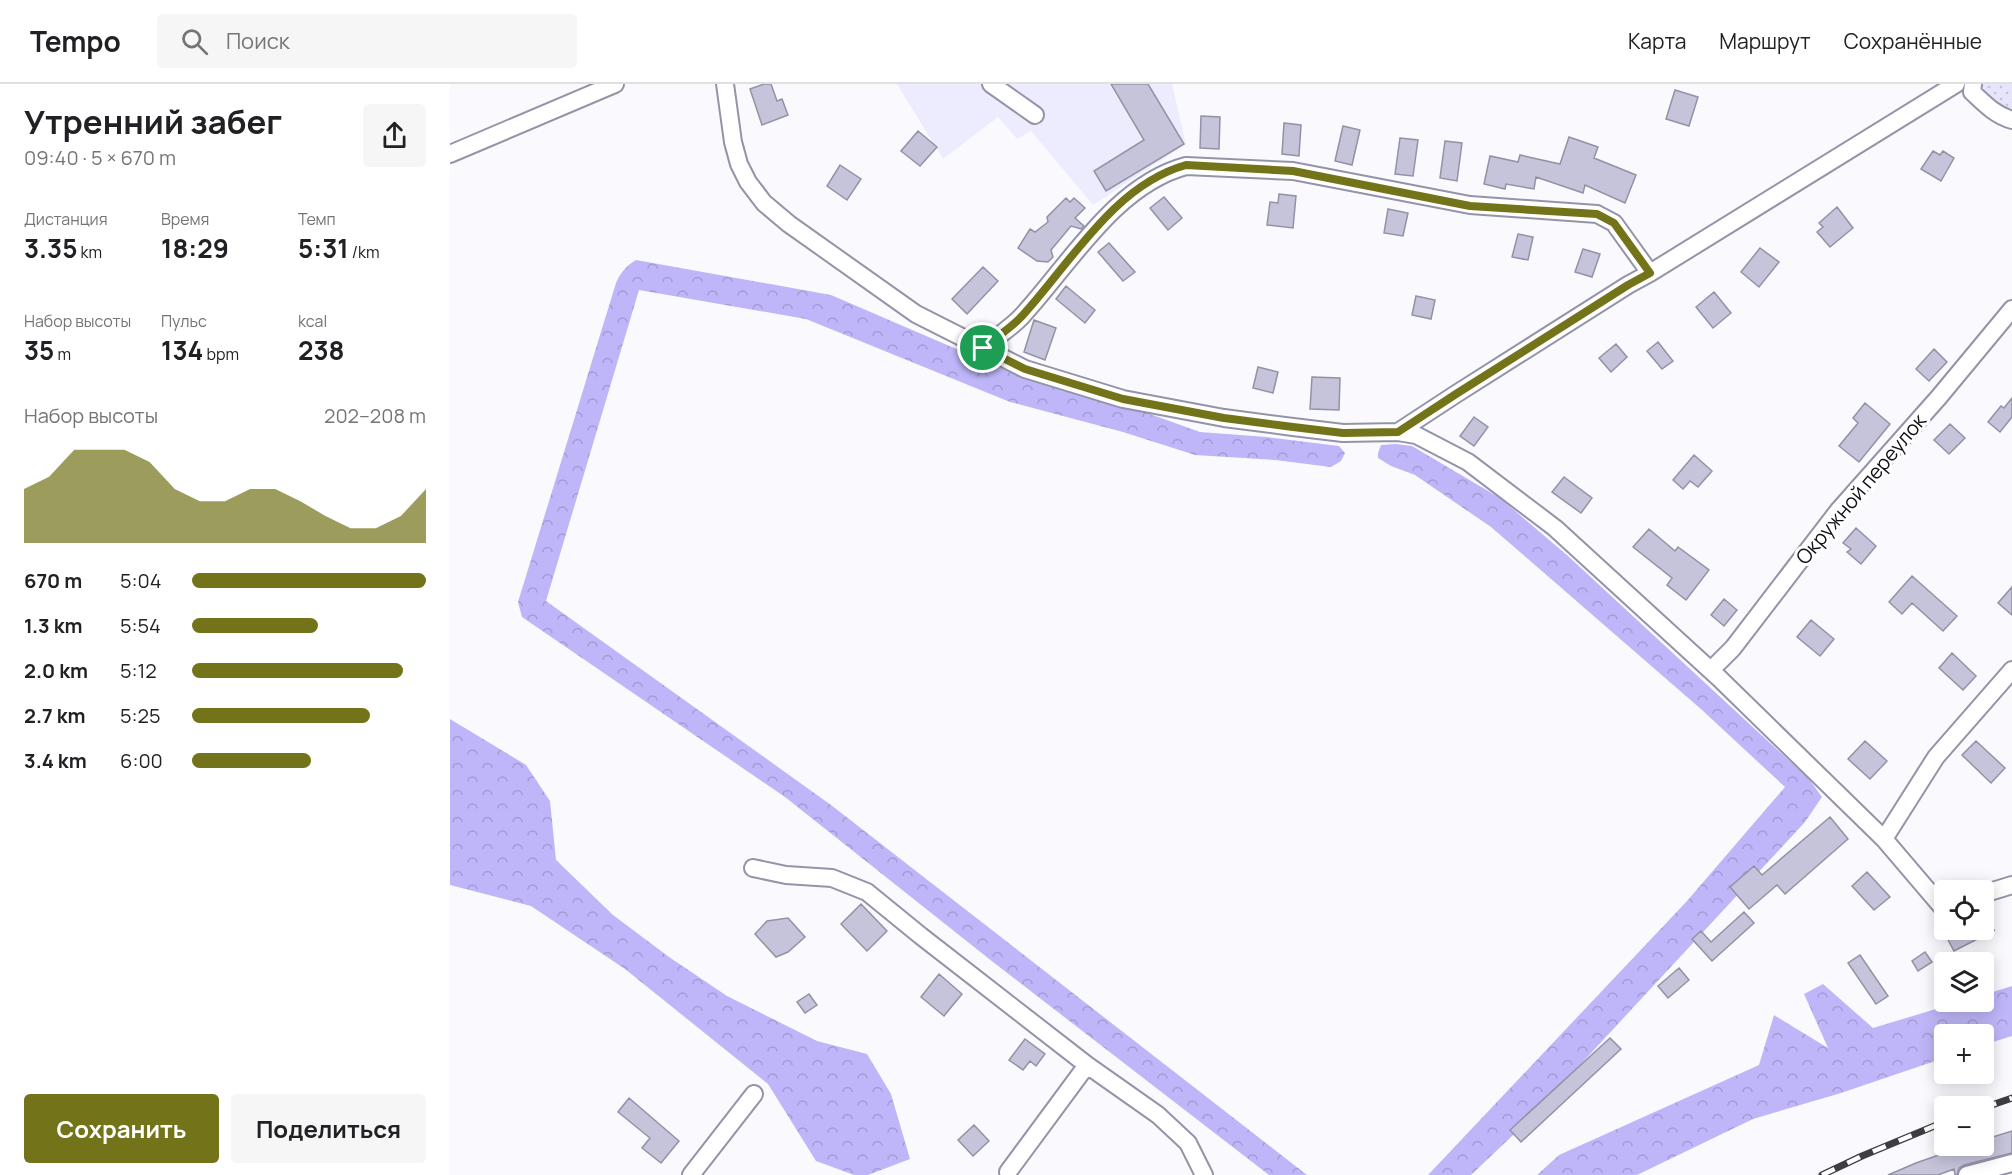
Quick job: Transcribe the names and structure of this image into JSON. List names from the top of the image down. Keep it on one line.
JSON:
{"streets":{"street":["Окружной переулок"]},"page":{"header":"Tempo","search":"Поиск","nav":["Карта","Маршрут","Сохранённые"],"heading":["Утренний забег","09:40 · 5 × 670 m"],"stats":[["Дистанция","3.35 km"],["Время","18:29"],["Темп","5:31 /km"],["Набор высоты","35 m"],["Пульс","134 bpm"],["kcal","238"]],"chart":["Набор высоты","202–208 m"],"list":[{"name":"670 m","note":"5:04"},{"name":"1.3 km","note":"5:54"},{"name":"2.0 km","note":"5:12"},{"name":"2.7 km","note":"5:25"},{"name":"3.4 km","note":"6:00"}],"map_buttons":["+","−"],"buttons":["Сохранить","Поделиться"]}}
